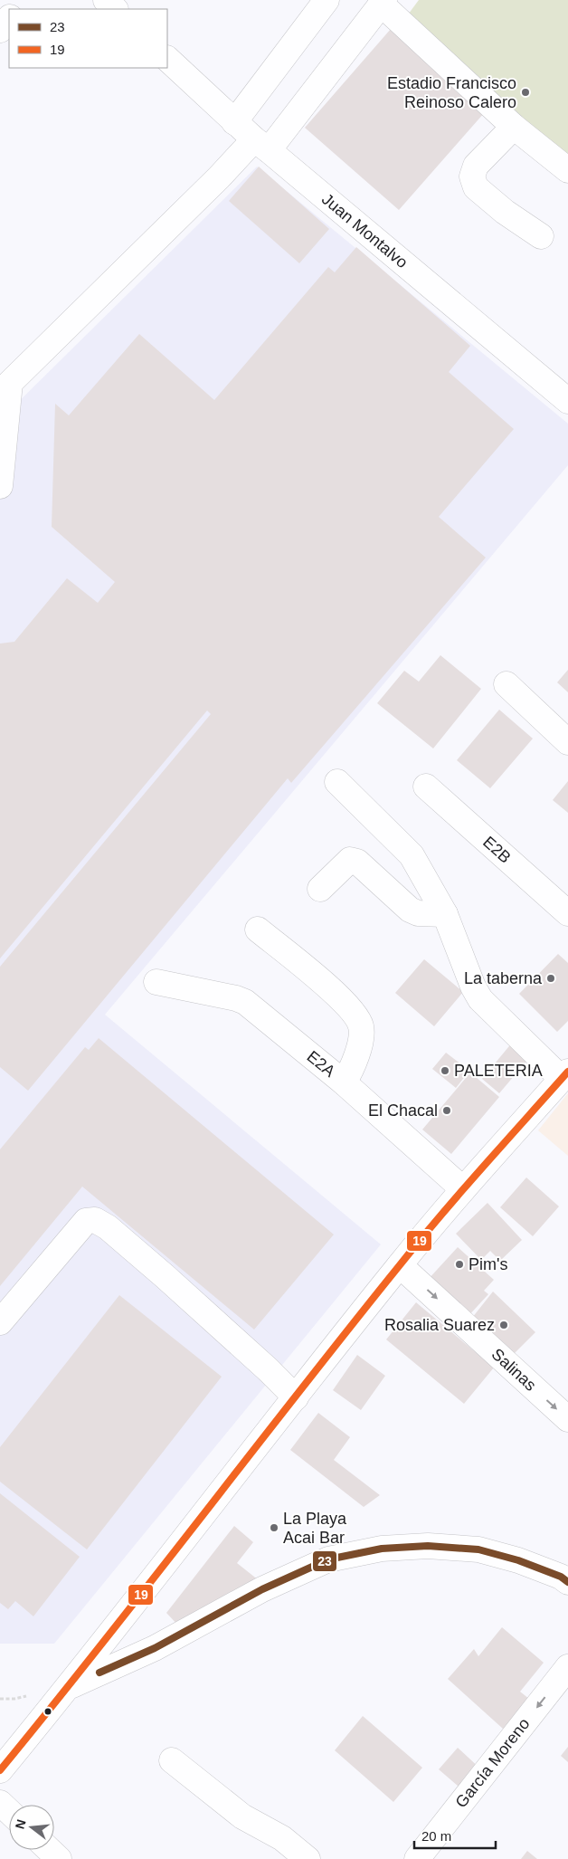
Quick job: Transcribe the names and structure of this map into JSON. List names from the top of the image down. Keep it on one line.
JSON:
{"streets":{"street":["Juan Montalvo","E2B","E2A","Salinas","García Moreno"]},"one_way":["Salinas","García Moreno"],"places":["Estadio Francisco Reinoso Calero","La taberna","PALETERIA","El Chacal","Pim's","Rosalia Suarez","La Playa Acai Bar"],"lines":["transit line 19","transit line 23"],"legend":["23","19"],"scale_bar":"20 m","north":"left"}
